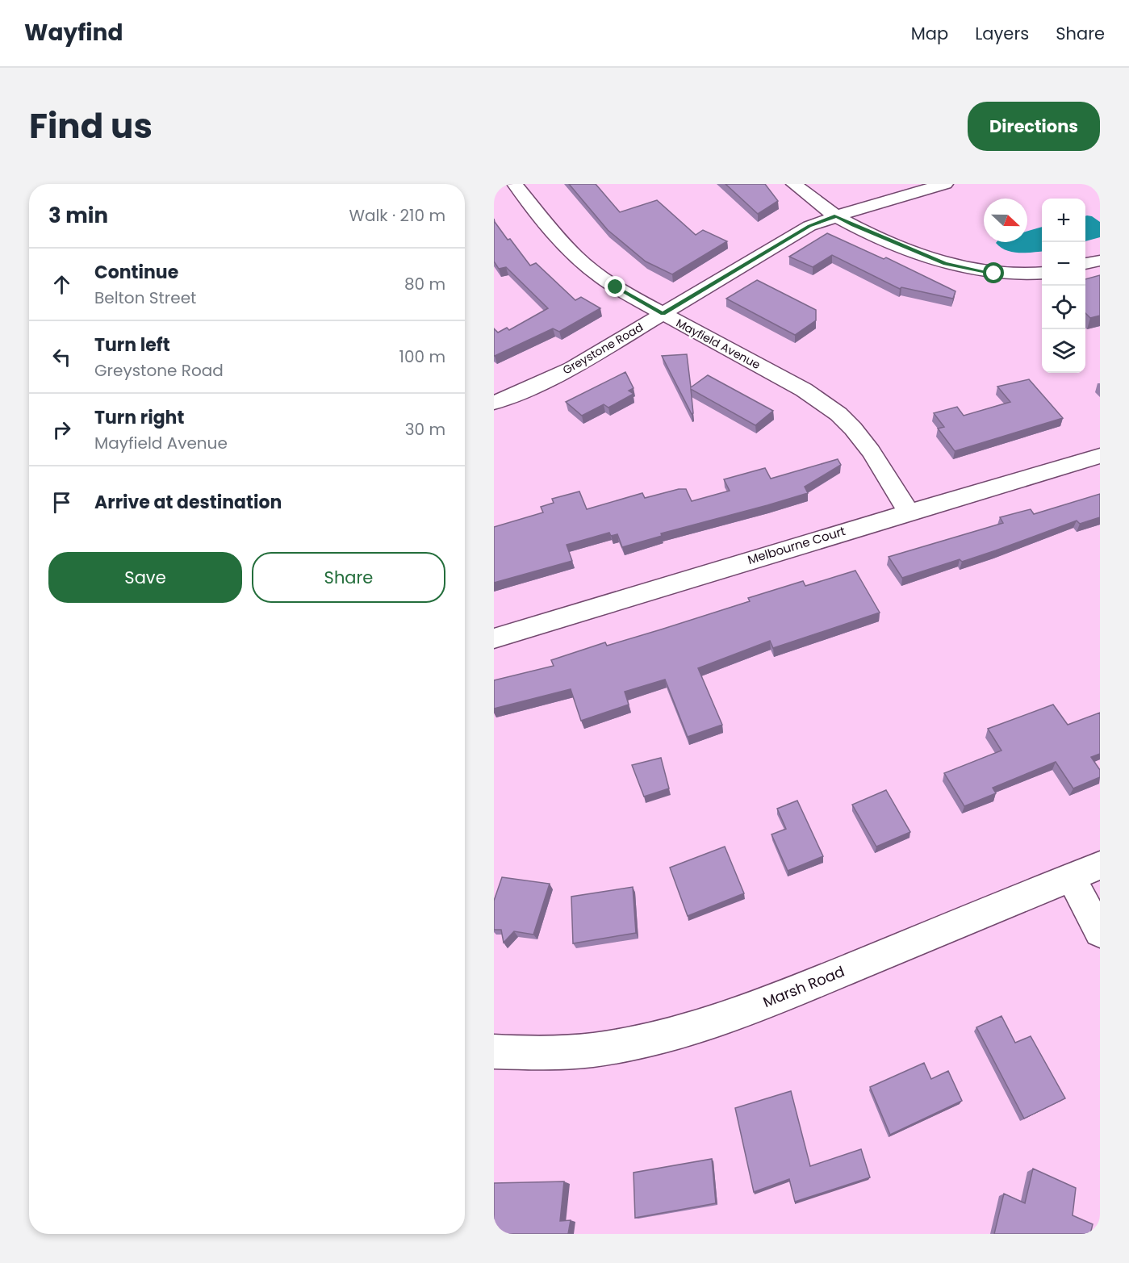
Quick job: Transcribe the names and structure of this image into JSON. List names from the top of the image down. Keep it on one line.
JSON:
{"streets":{"street":["Mayfield Avenue","Greystone Road","Melbourne Court","Marsh Road"]},"crossings":[["Mayfield Avenue","Greystone Road"],["Mayfield Avenue","Melbourne Court"]],"north":"right","page":{"header":"Wayfind","nav":["Map","Layers","Share"],"title":"Find us","buttons":["Directions",["Save","Share"]],"heading":["3 min","Walk · 210 m"],"map_buttons":["+","−"],"list":[["Continue","Belton Street","80 m"],["Turn left","Greystone Road","100 m"],["Turn right","Mayfield Avenue","30 m"],"Arrive at destination"]}}
